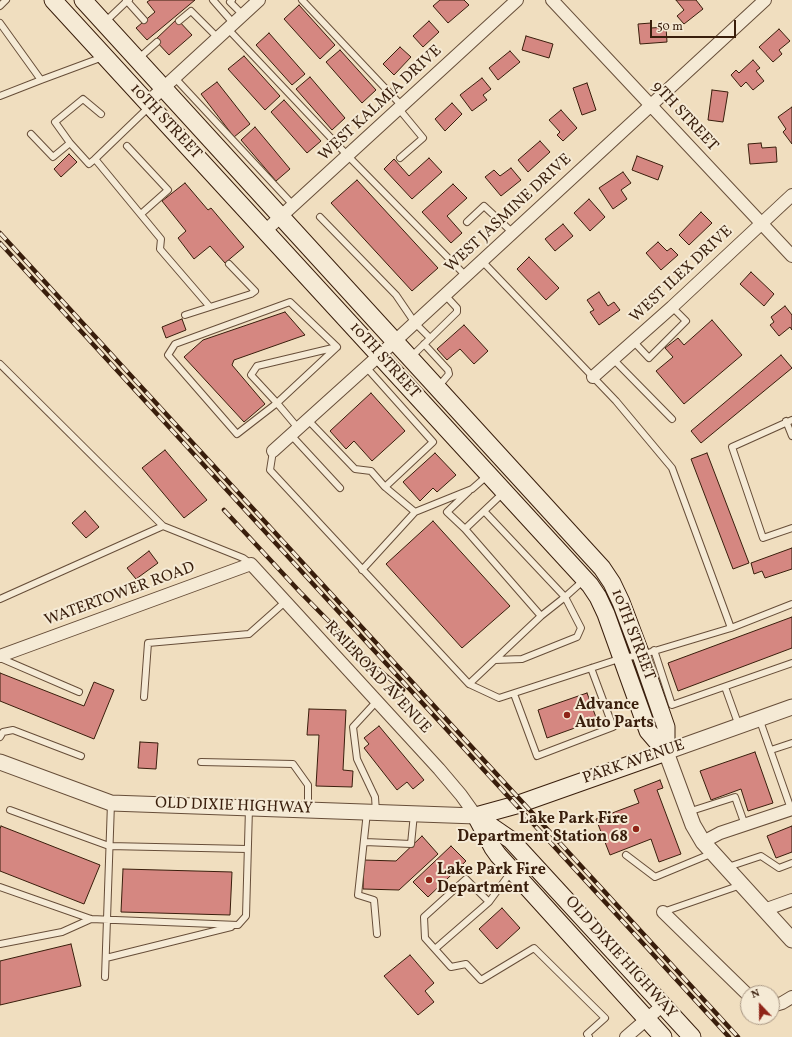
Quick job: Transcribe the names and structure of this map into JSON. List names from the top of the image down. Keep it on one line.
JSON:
{"streets":{"main road":["10TH STREET","PARK AVENUE","OLD DIXIE HIGHWAY"],"street":["WEST KALMIA DRIVE","9TH STREET","WEST JASMINE DRIVE","WEST ILEX DRIVE","WATERTOWER ROAD","RAILROAD AVENUE"]},"crossings":[["WEST KALMIA DRIVE","10TH STREET"],["9TH STREET","WEST JASMINE DRIVE"],["9TH STREET","WEST ILEX DRIVE"],["10TH STREET","WEST JASMINE DRIVE"],["10TH STREET","PARK AVENUE"],["WATERTOWER ROAD","RAILROAD AVENUE"],["RAILROAD AVENUE","PARK AVENUE"],["RAILROAD AVENUE","OLD DIXIE HIGHWAY"],["PARK AVENUE","OLD DIXIE HIGHWAY"]],"places":["Advance Auto Parts","Lake Park Fire Department Station 68","Lake Park Fire Department"],"scale_bar":"50 m","north":"top"}
